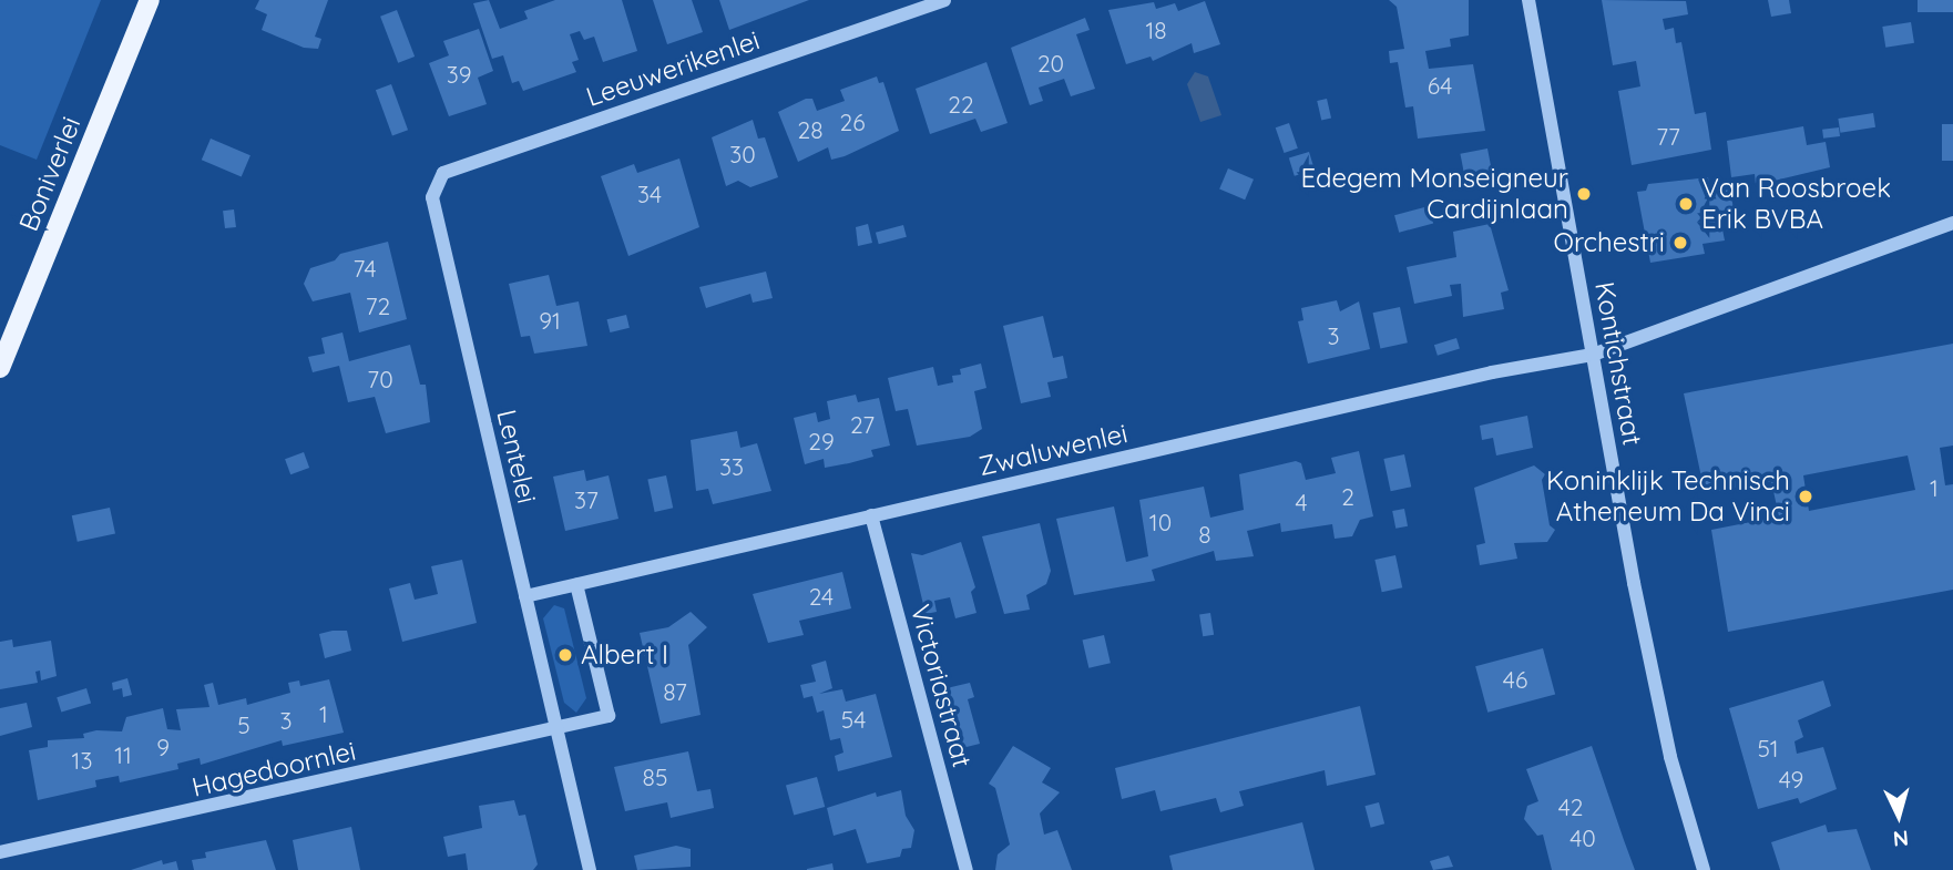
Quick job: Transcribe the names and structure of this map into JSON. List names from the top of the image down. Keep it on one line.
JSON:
{"streets":{"main road":["Boniverlei"],"street":["Leeuwerikenlei","Kontichstraat","Zwaluwenlei","Lentelei","Victoriastraat","Hagedoornlei"]},"crossings":[["Leeuwerikenlei","Lentelei"],["Kontichstraat","Zwaluwenlei"],["Zwaluwenlei","Lentelei"],["Zwaluwenlei","Victoriastraat"],["Lentelei","Hagedoornlei"]],"places":["Edegem Monseigneur Cardijnlaan","Van Roosbroek Erik BVBA","Orchestri","Koninklijk Technisch Atheneum Da Vinci","Albert I"],"house_numbers":["18","20","39","64","22","26","28","77","30","34","74","72","91","3","70","27","29","33","1","2","37","4","10","8","24","46","87","1","54","3","5","9","51","11","13","85","49","42","40"],"north":"bottom"}
